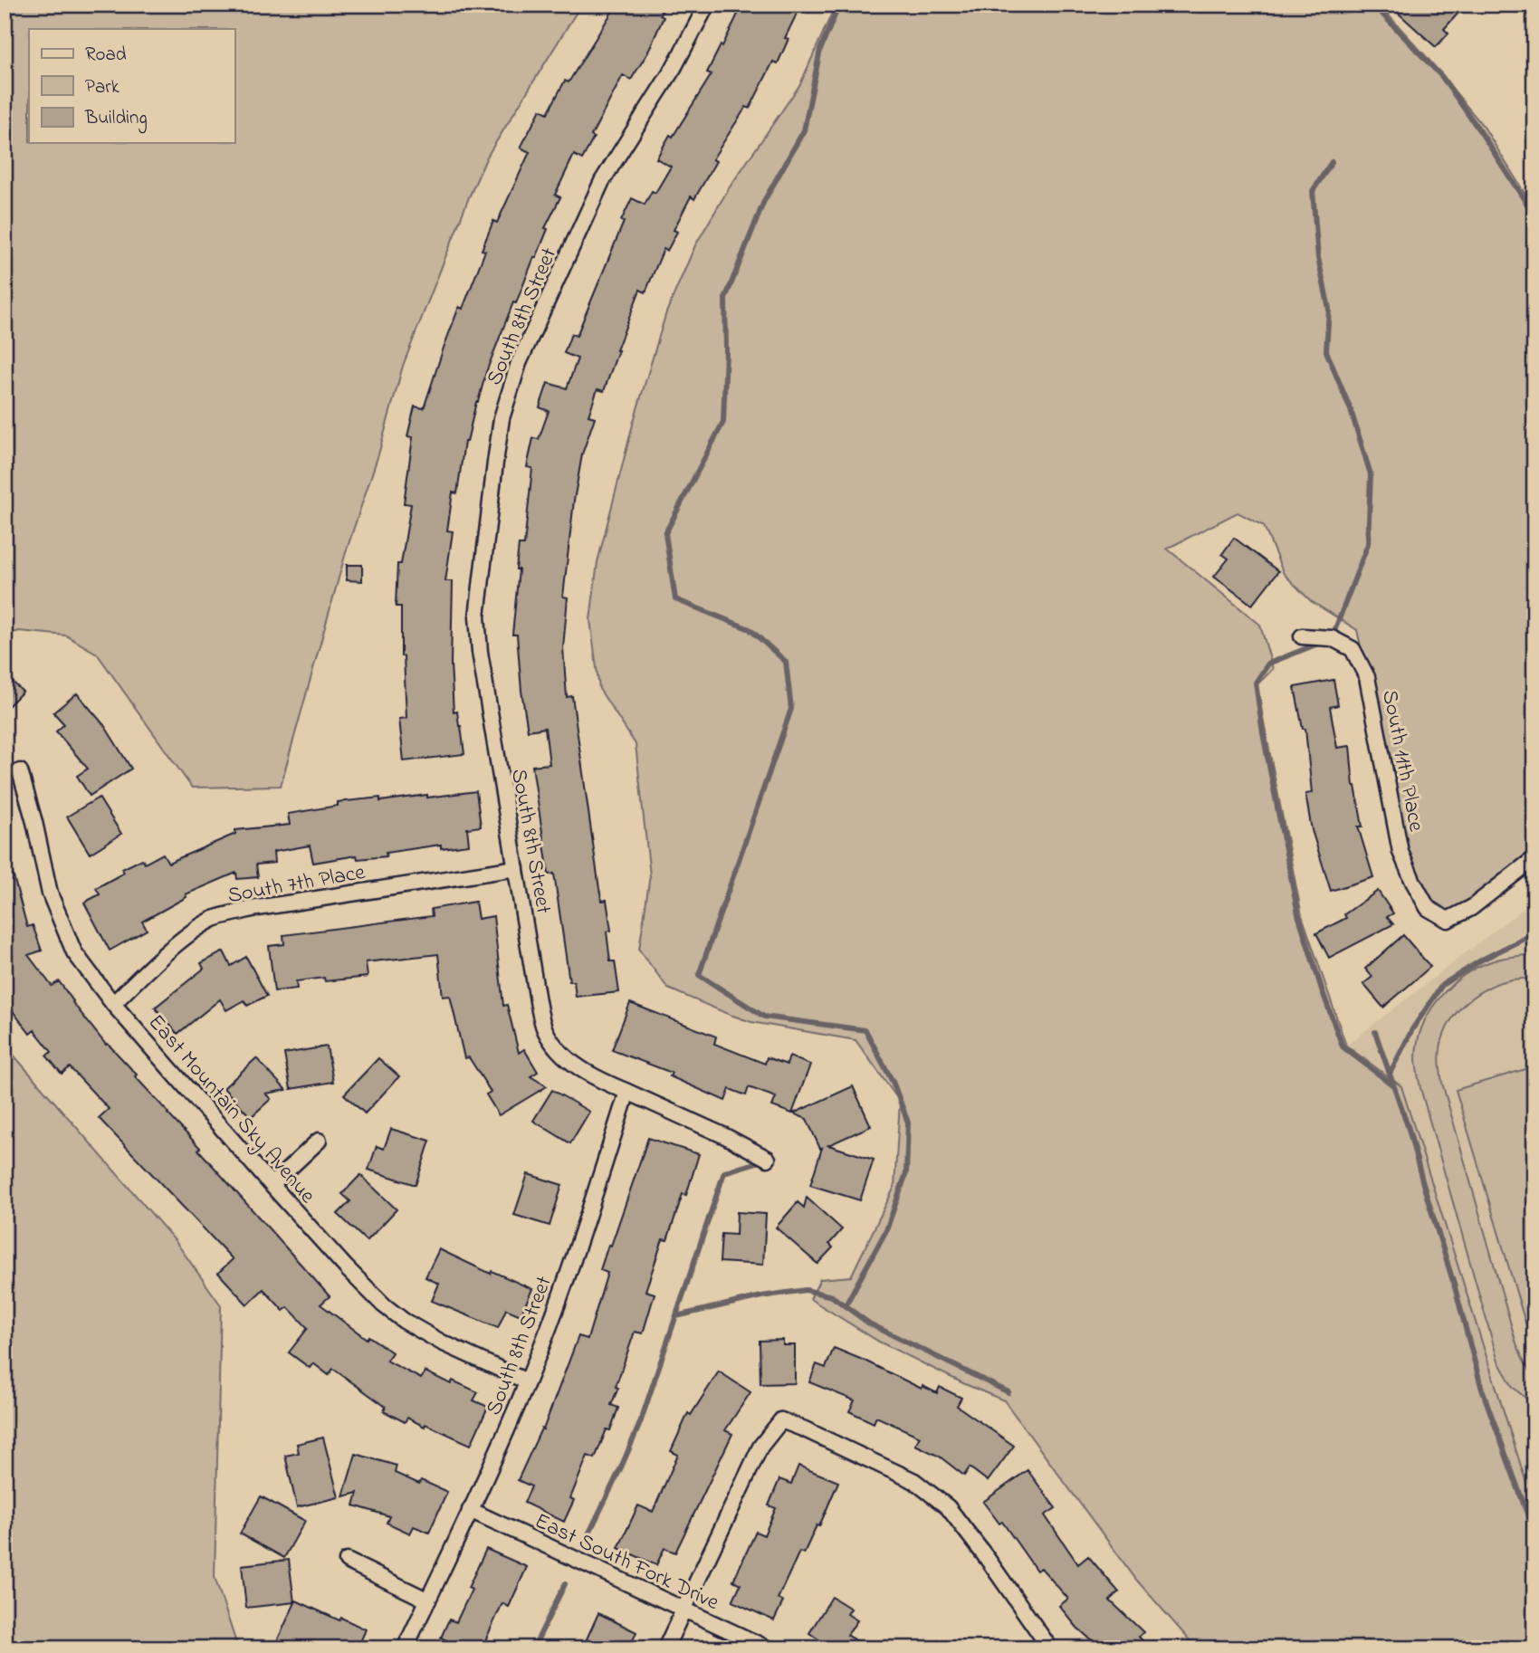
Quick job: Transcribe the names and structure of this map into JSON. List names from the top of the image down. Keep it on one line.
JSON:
{"streets":{"street":["South 8th Street","South 11th Place","South 7th Place","East Mountain Sky Avenue","East South Fork Drive"]},"crossings":[["South 8th Street","South 7th Place"],["South 8th Street","East Mountain Sky Avenue"],["South 8th Street","East South Fork Drive"],["South 7th Place","East Mountain Sky Avenue"]],"legend":["Road","Park","Building"]}
